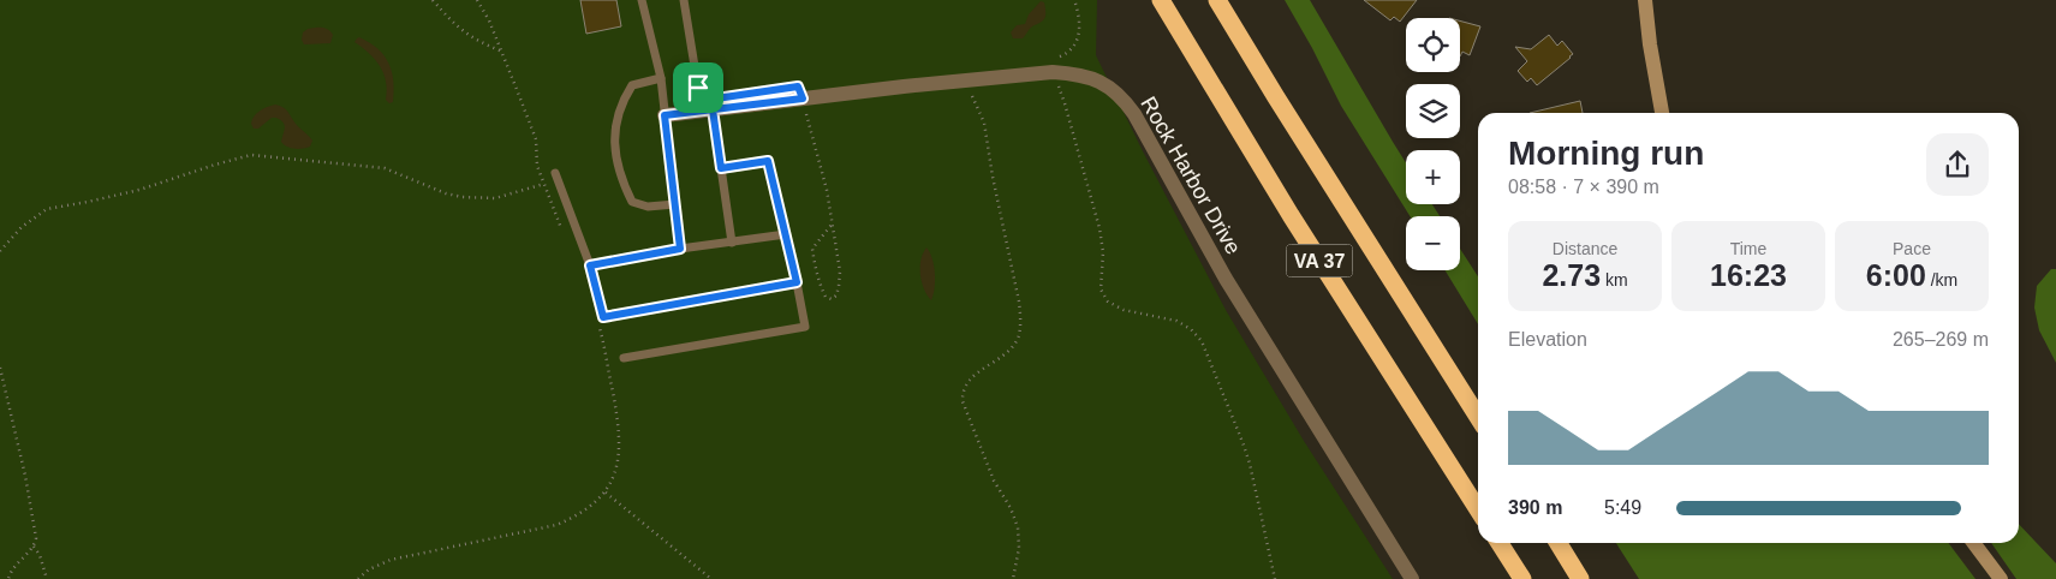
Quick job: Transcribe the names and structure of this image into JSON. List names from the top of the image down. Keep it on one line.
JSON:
{"streets":{"highway":["VA 37"],"street":["Rock Harbor Drive"]},"page":{"map_buttons":["+","−"],"heading":["Morning run","08:58 · 7 × 390 m"],"stats":[["Distance","2.73 km"],["Time","16:23"],["Pace","6:00 /km"]],"chart":["Elevation","265–269 m"],"list":[{"name":"390 m","note":"5:49"}]}}
